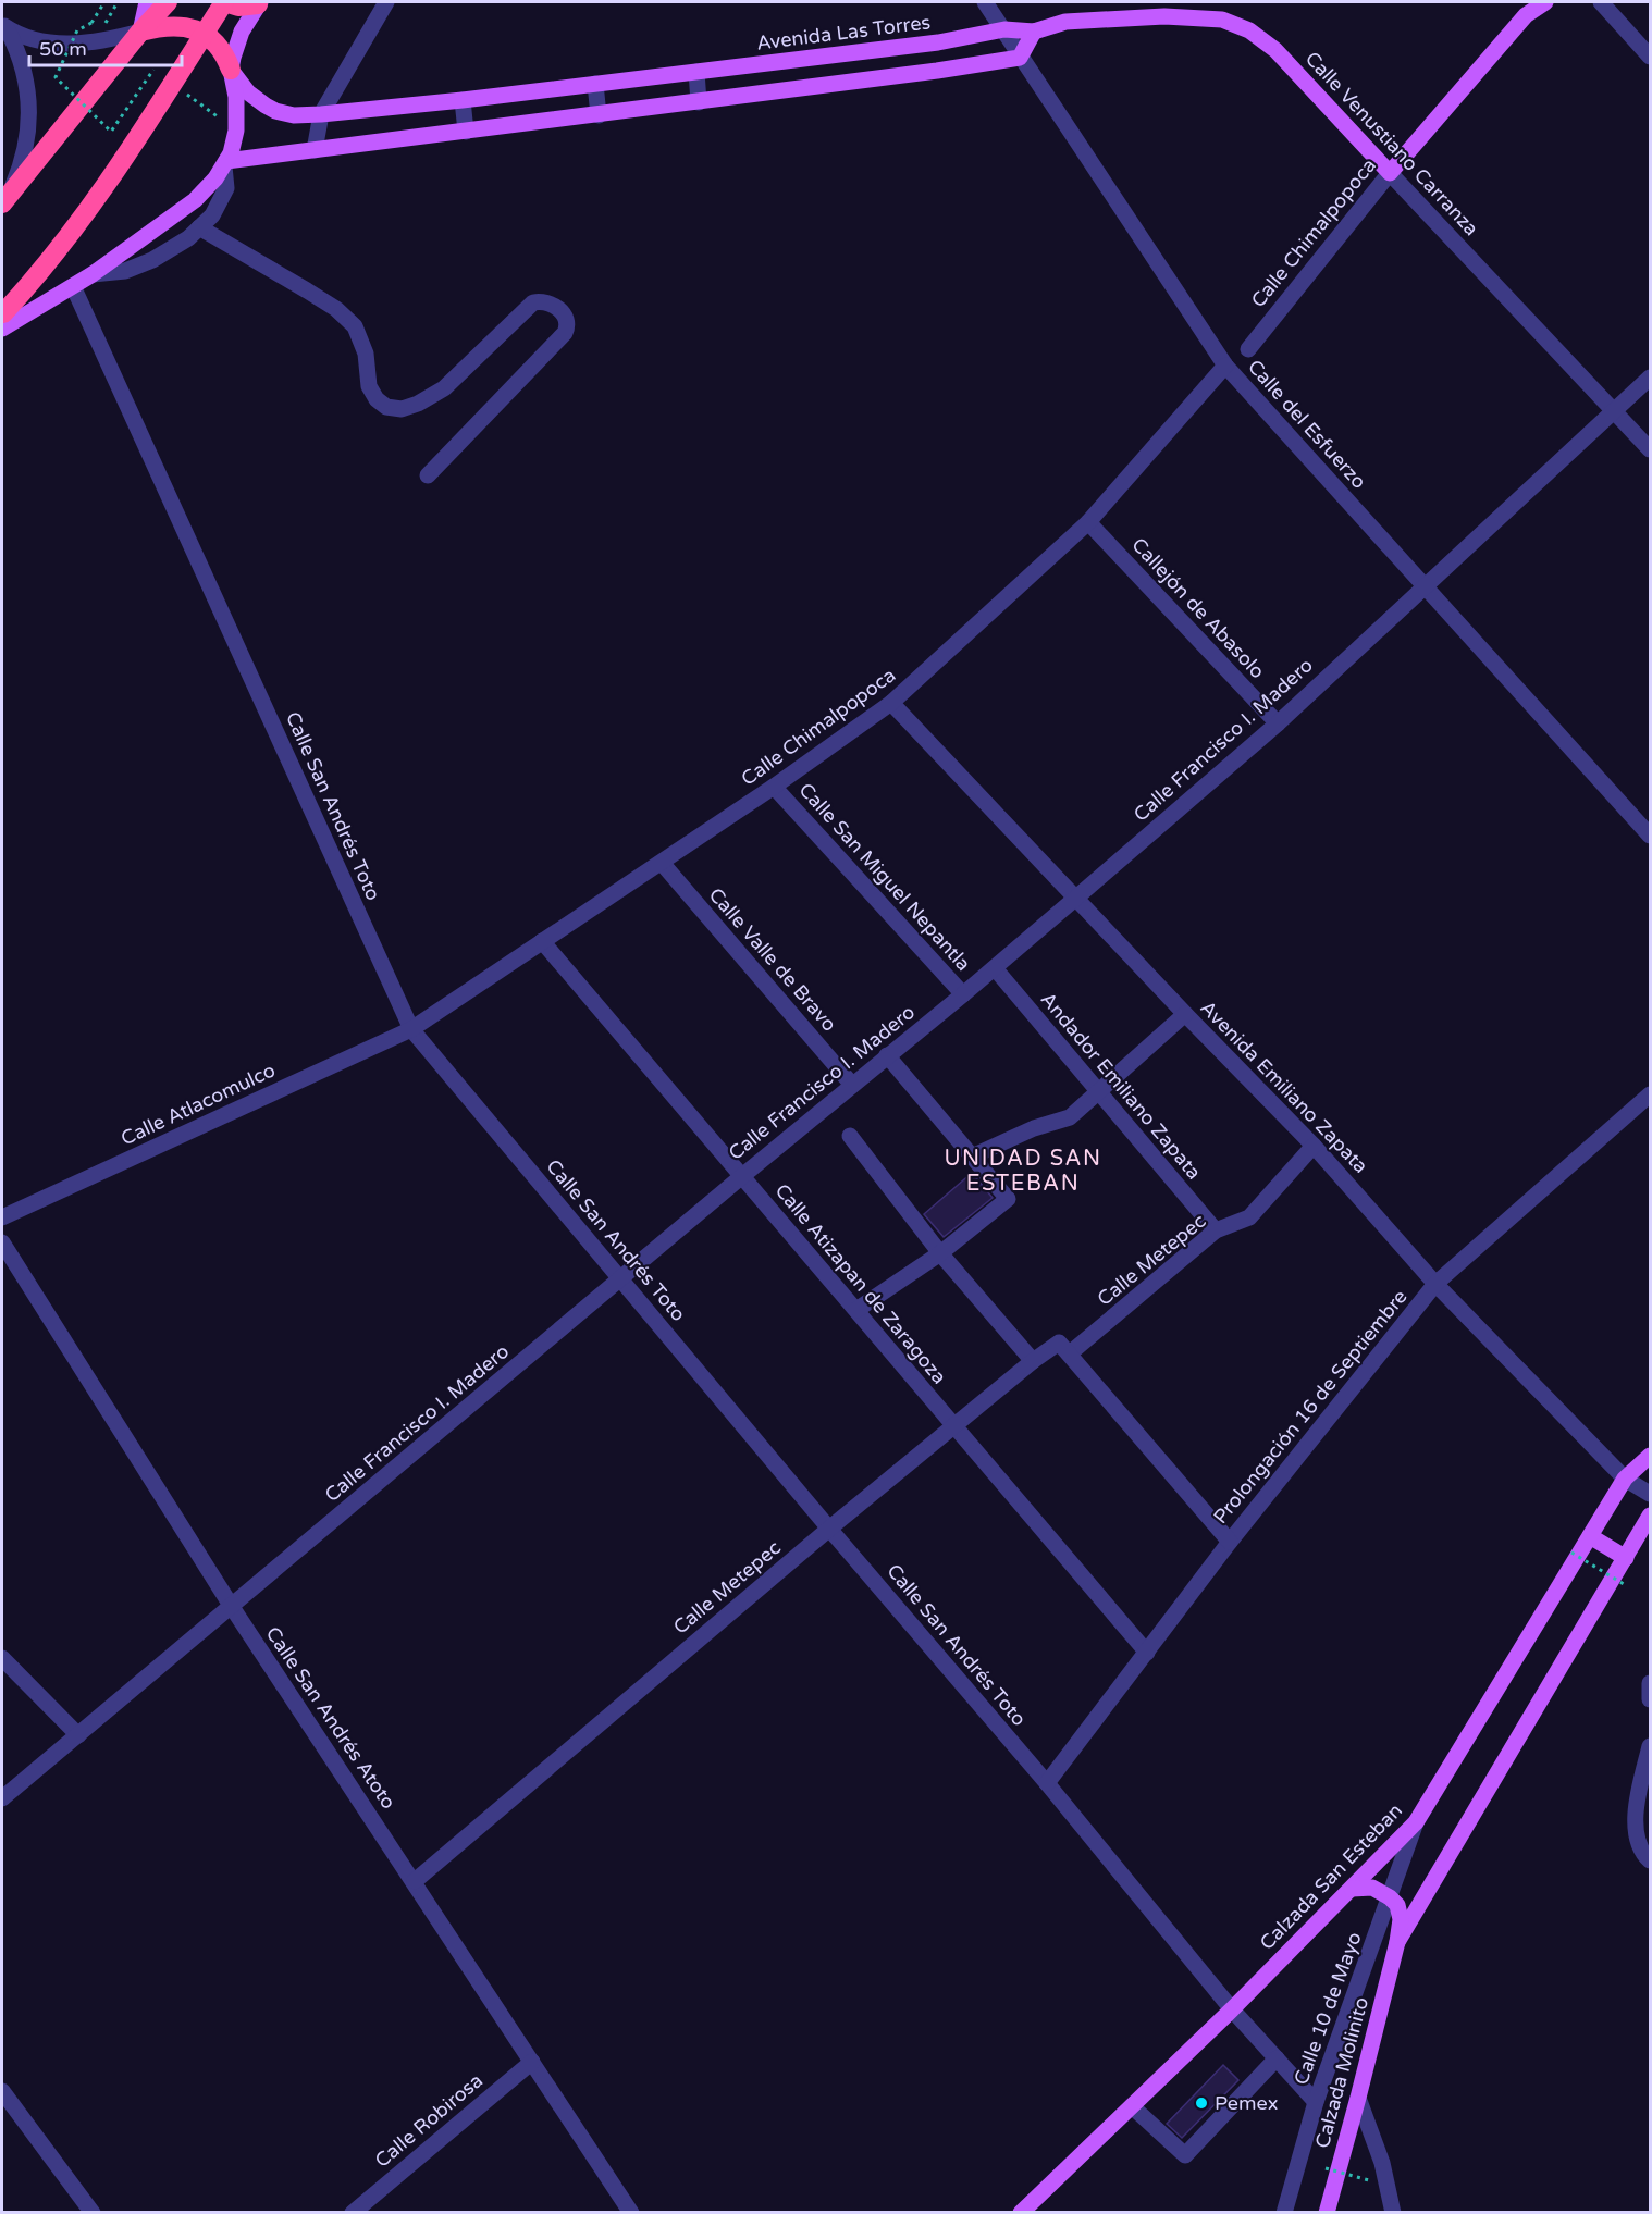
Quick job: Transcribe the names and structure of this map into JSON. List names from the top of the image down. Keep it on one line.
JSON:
{"streets":{"main road":["Avenida Las Torres","Calle Venustiano Carranza","Calle Chimalpopoca","Calzada San Esteban","Calzada Molinito"],"street":["Calle del Esfuerzo","Callejón de Abasolo","Calle Francisco I. Madero","Calle San Andrés Toto","Calle San Miguel Nepantla","Calle Valle de Bravo","Andador Emiliano Zapata","Avenida Emiliano Zapata","Calle Atlacomulco","Calle Metepec","Calle Atizapan de Zaragoza","Prolongación 16 de Septiembre","Calle San Andrés Atoto","Calle 10 de Mayo","Calle Robirosa"]},"crossings":[["Avenida Las Torres","Calle Venustiano Carranza"],["Avenida Las Torres","Calle del Esfuerzo"],["Calle Venustiano Carranza","Calle Chimalpopoca"],["Calle Venustiano Carranza","Calle Francisco I. Madero"],["Calle Chimalpopoca","Calle del Esfuerzo"],["Calle Chimalpopoca","Callejón de Abasolo"],["Calle Chimalpopoca","Calle San Andrés Toto"],["Calle Chimalpopoca","Calle San Miguel Nepantla"],["Calle Chimalpopoca","Calle Valle de Bravo"],["Calle Chimalpopoca","Avenida Emiliano Zapata"],["Calle Chimalpopoca","Calle Atlacomulco"],["Calle Chimalpopoca","Calle Atizapan de Zaragoza"],["Calle del Esfuerzo","Calle Francisco I. Madero"],["Callejón de Abasolo","Calle Francisco I. Madero"],["Calle Francisco I. Madero","Calle San Andrés Toto"],["Calle Francisco I. Madero","Calle San Miguel Nepantla"],["Calle Francisco I. Madero","Calle Valle de Bravo"],["Calle Francisco I. Madero","Andador Emiliano Zapata"],["Calle Francisco I. Madero","Avenida Emiliano Zapata"],["Calle Francisco I. Madero","Calle Atizapan de Zaragoza"],["Calle Francisco I. Madero","Calle San Andrés Atoto"],["Calle San Andrés Toto","Calle Atlacomulco"],["Calle San Andrés Toto","Calle Metepec"],["Calle San Andrés Toto","Prolongación 16 de Septiembre"],["Calle San Andrés Toto","Calzada San Esteban"],["Calle San Andrés Toto","Calle 10 de Mayo"],["Andador Emiliano Zapata","Calle Metepec"],["Avenida Emiliano Zapata","Calle Metepec"],["Avenida Emiliano Zapata","Prolongación 16 de Septiembre"],["Avenida Emiliano Zapata","Calzada San Esteban"],["Calle Metepec","Calle Atizapan de Zaragoza"],["Calle Metepec","Calle San Andrés Atoto"],["Calle Atizapan de Zaragoza","Prolongación 16 de Septiembre"],["Calle San Andrés Atoto","Calle Robirosa"],["Calzada San Esteban","Calle 10 de Mayo"]],"districts":["UNIDAD SAN ESTEBAN"],"places":["Pemex"],"scale_bar":"50 m"}
